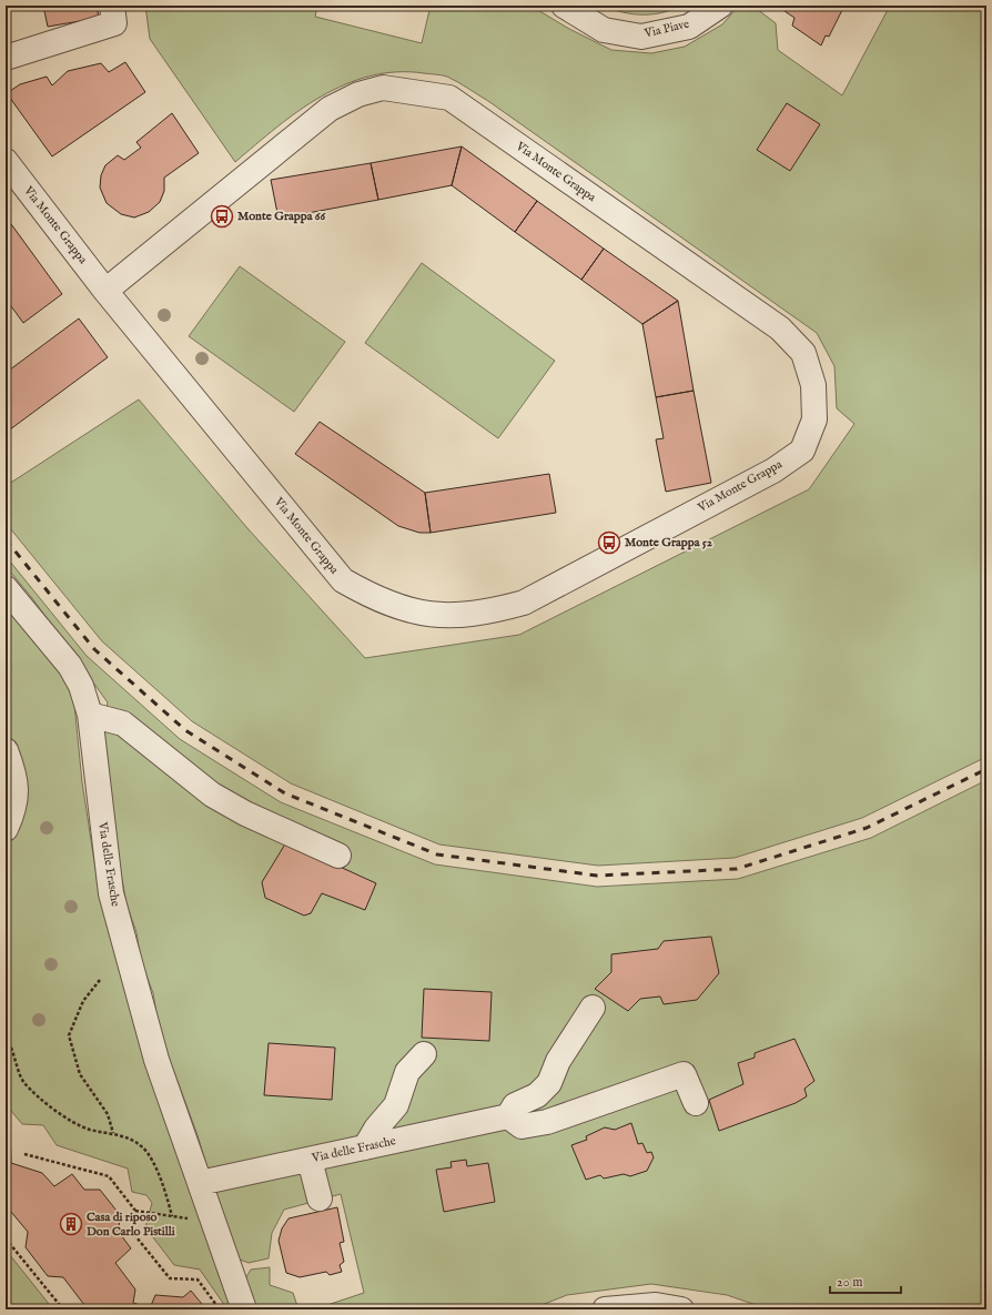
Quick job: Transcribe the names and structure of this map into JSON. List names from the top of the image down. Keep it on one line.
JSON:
{"streets":{"street":["Via Piave","Via Monte Grappa","Via delle Frasche"]},"places":{"bus stop":["Monte Grappa 66","Monte Grappa 52"],"building":["Casa di riposo Don Carlo Pistilli"]},"scale_bar":"20 m"}
